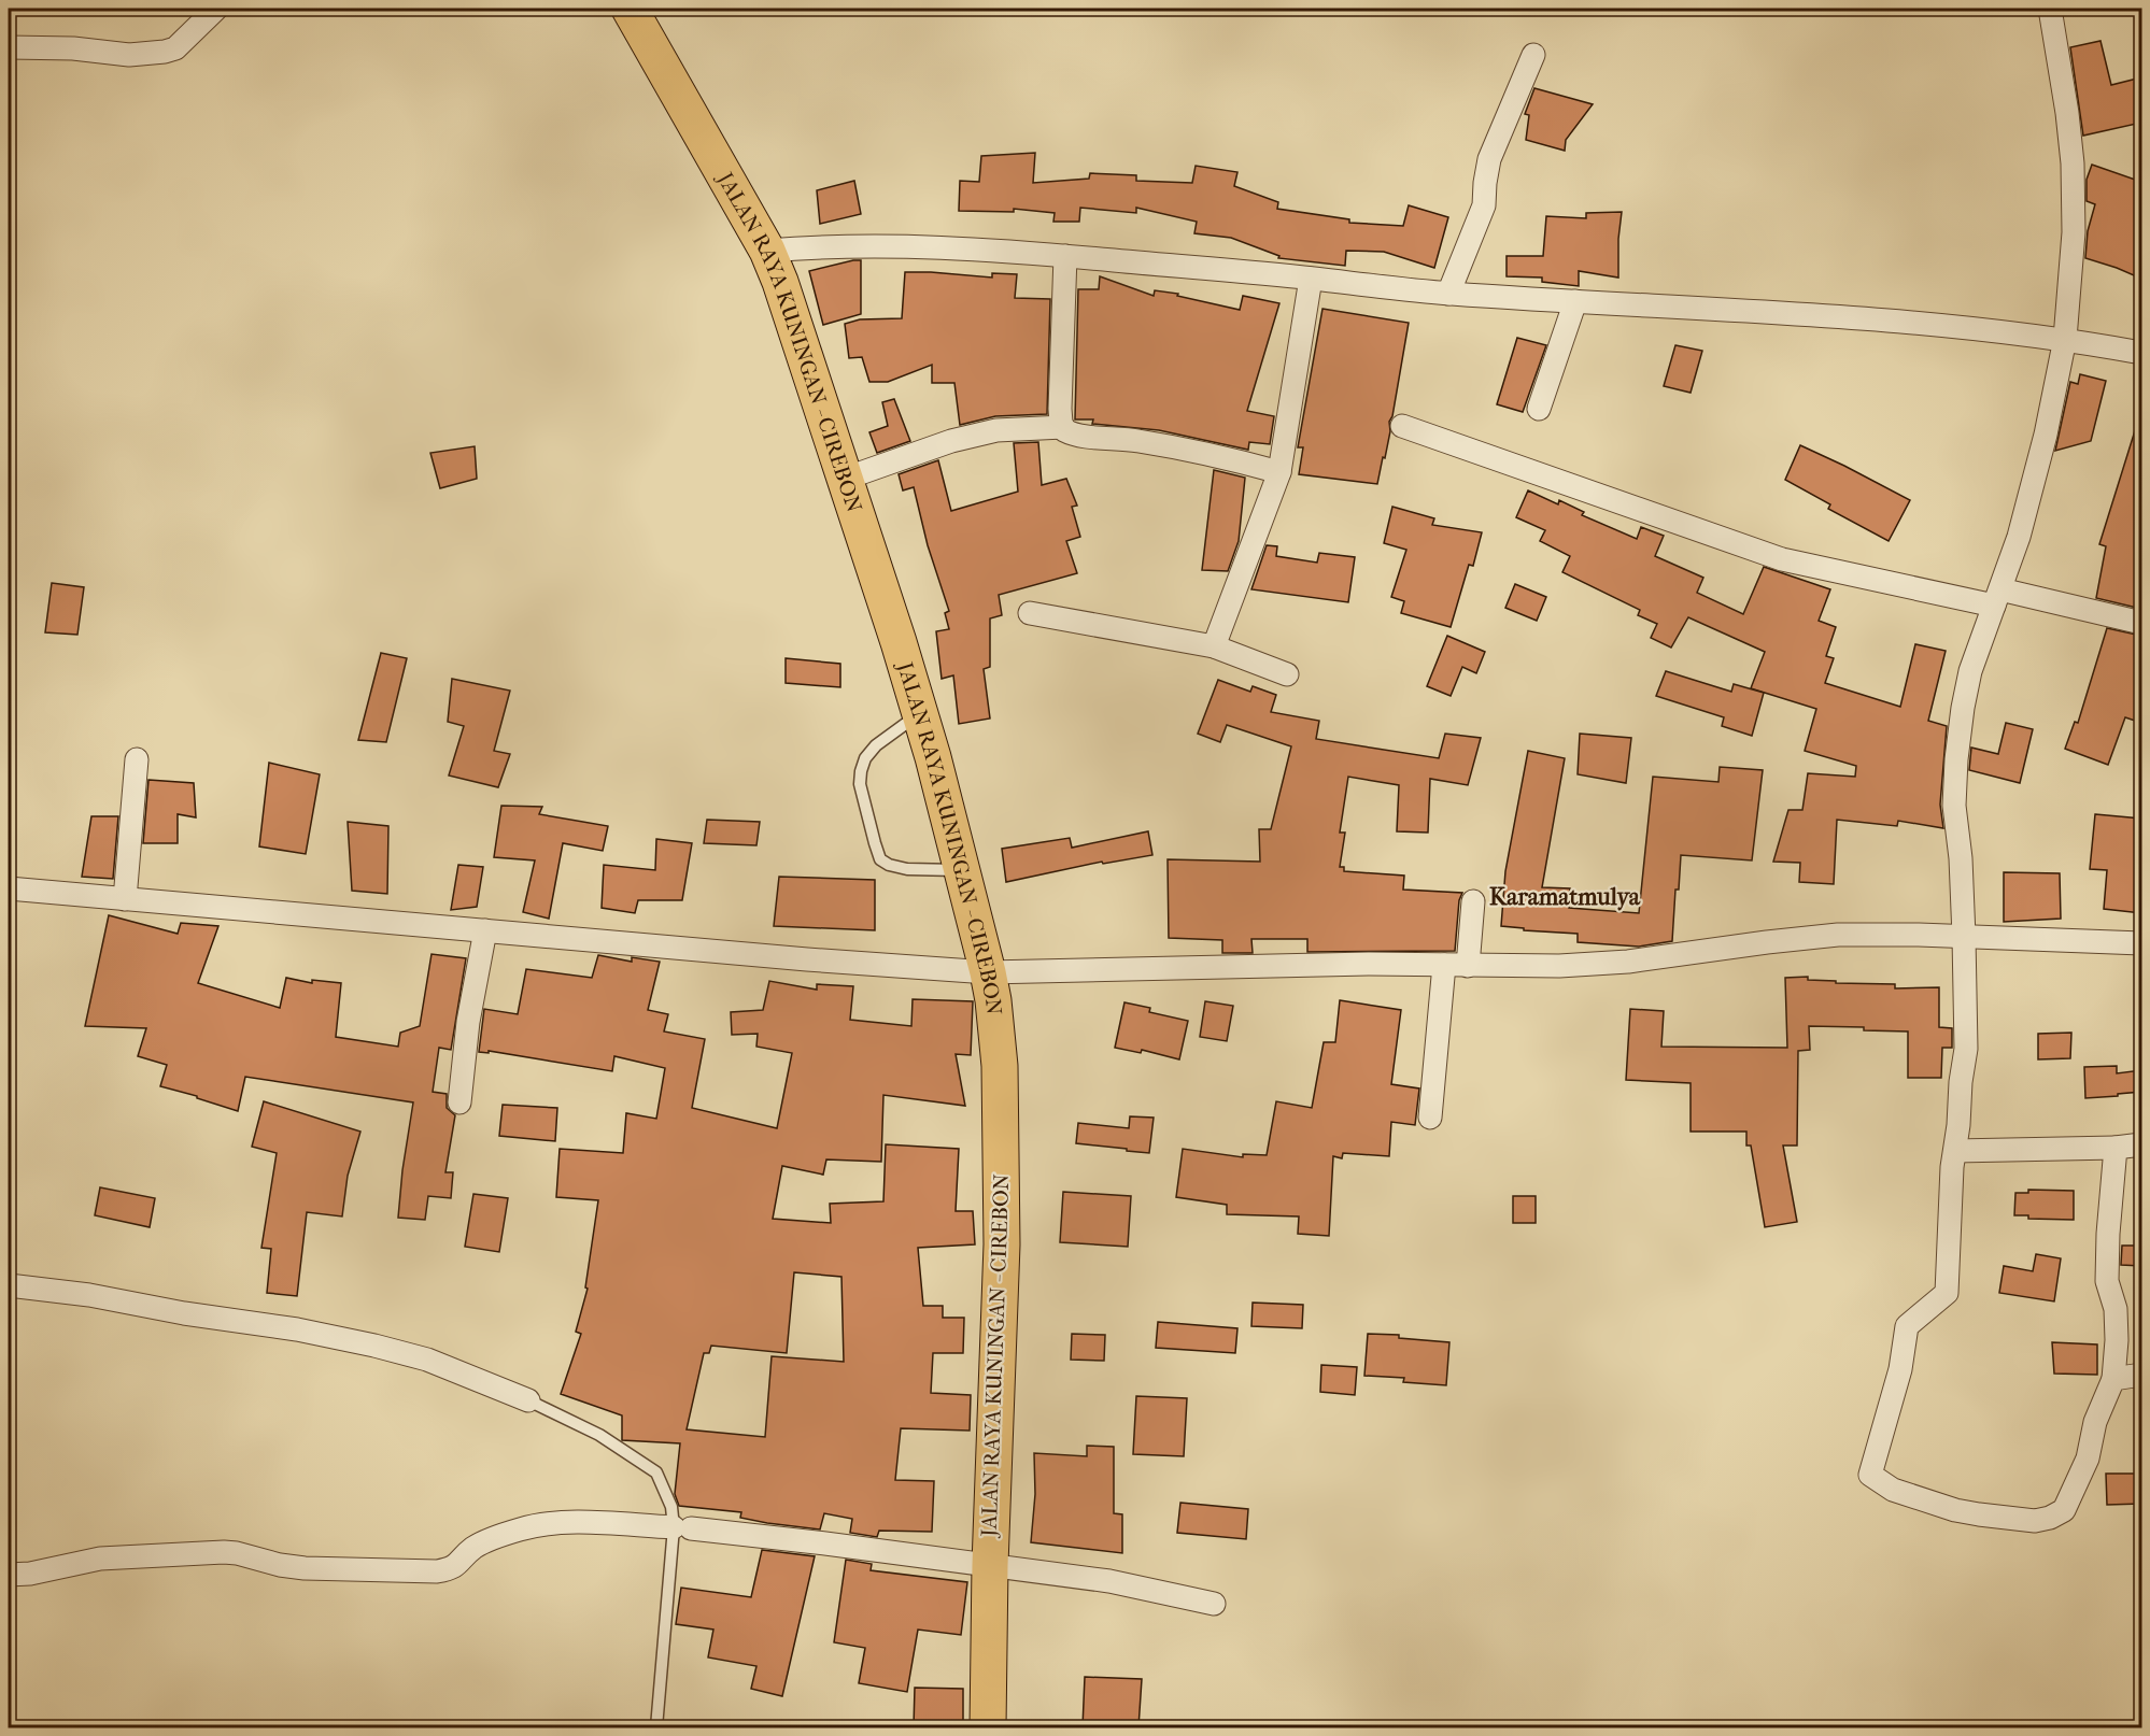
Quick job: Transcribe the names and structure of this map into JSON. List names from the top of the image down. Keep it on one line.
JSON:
{"streets":{"highway":["JALAN RAYA KUNINGAN - CIREBON"]},"districts":["Karamatmulya"]}
